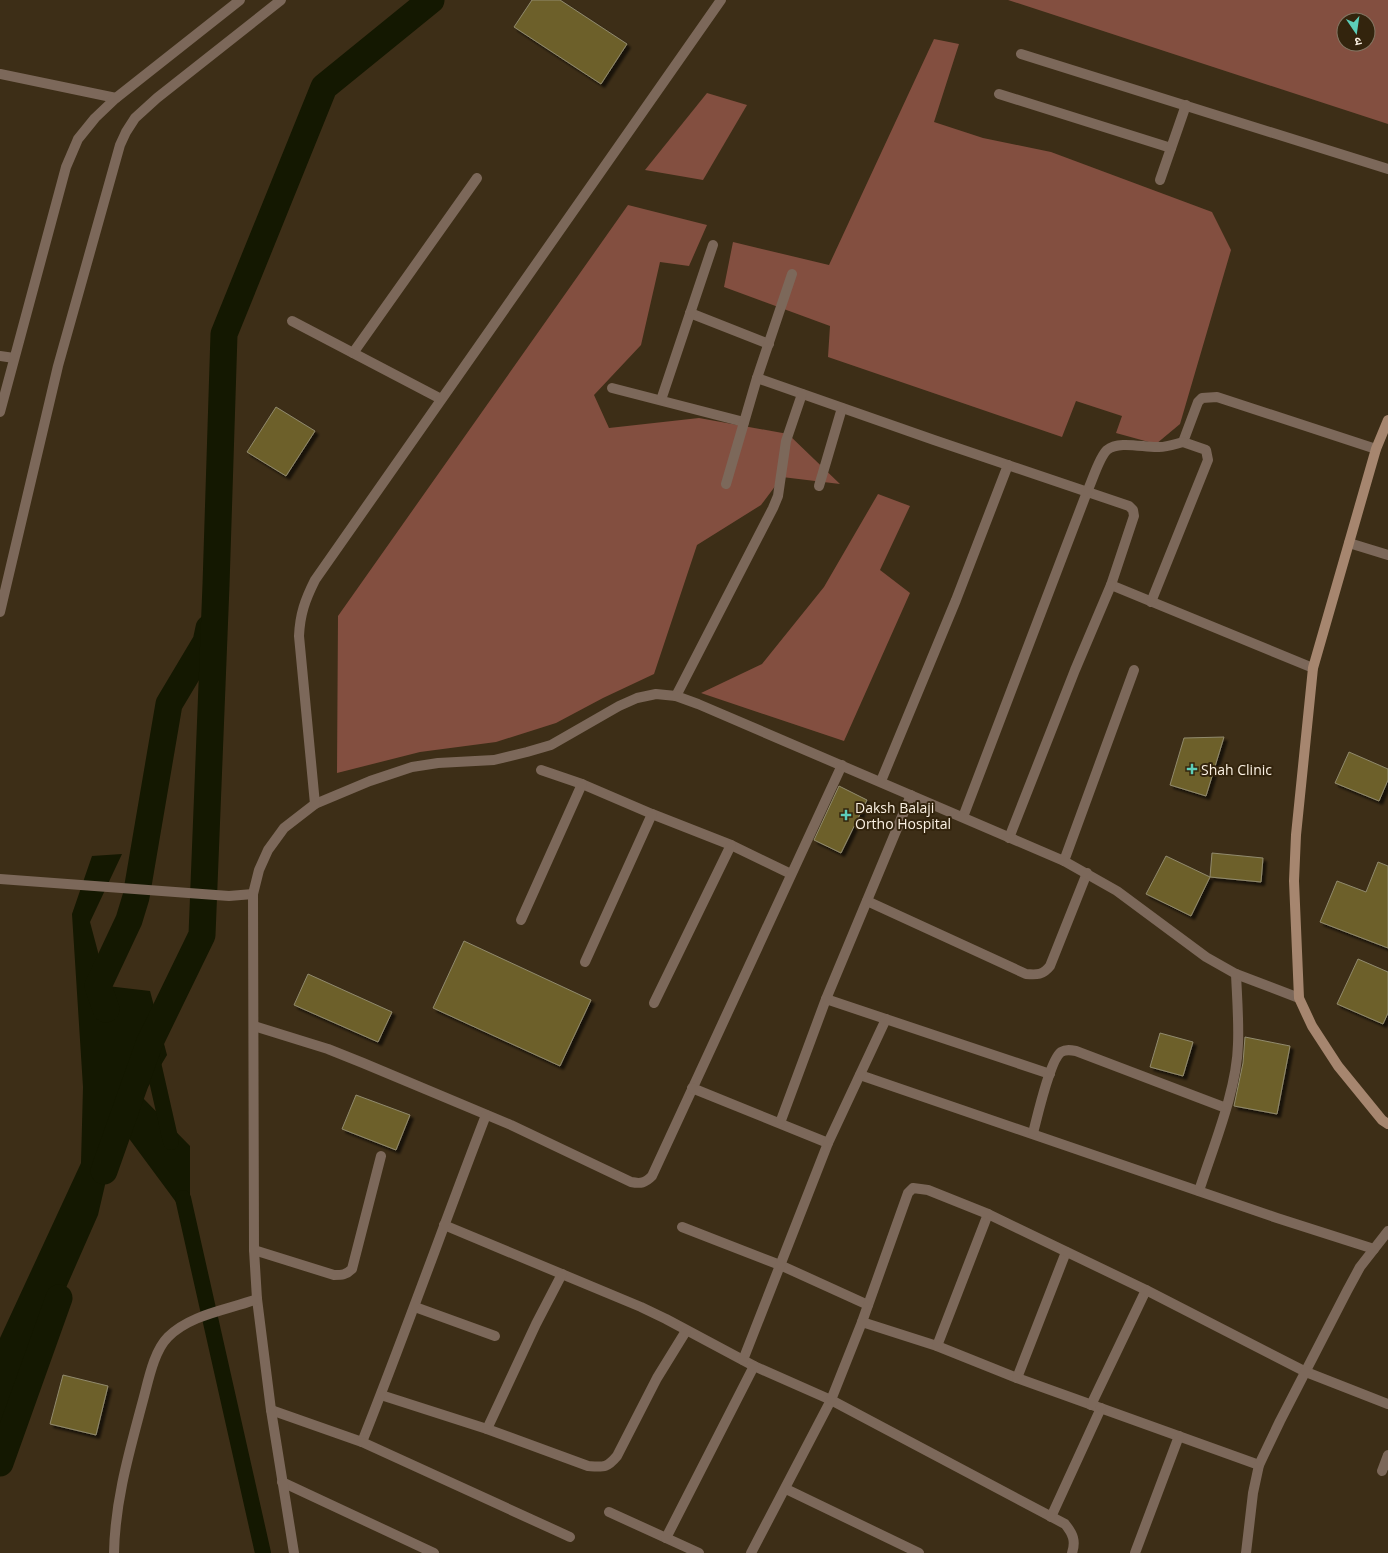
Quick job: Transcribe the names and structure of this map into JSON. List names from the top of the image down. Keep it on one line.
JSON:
{"places":{"health":["Shah Clinic","Daksh Balaji Ortho Hospital"]},"north":"bottom"}
